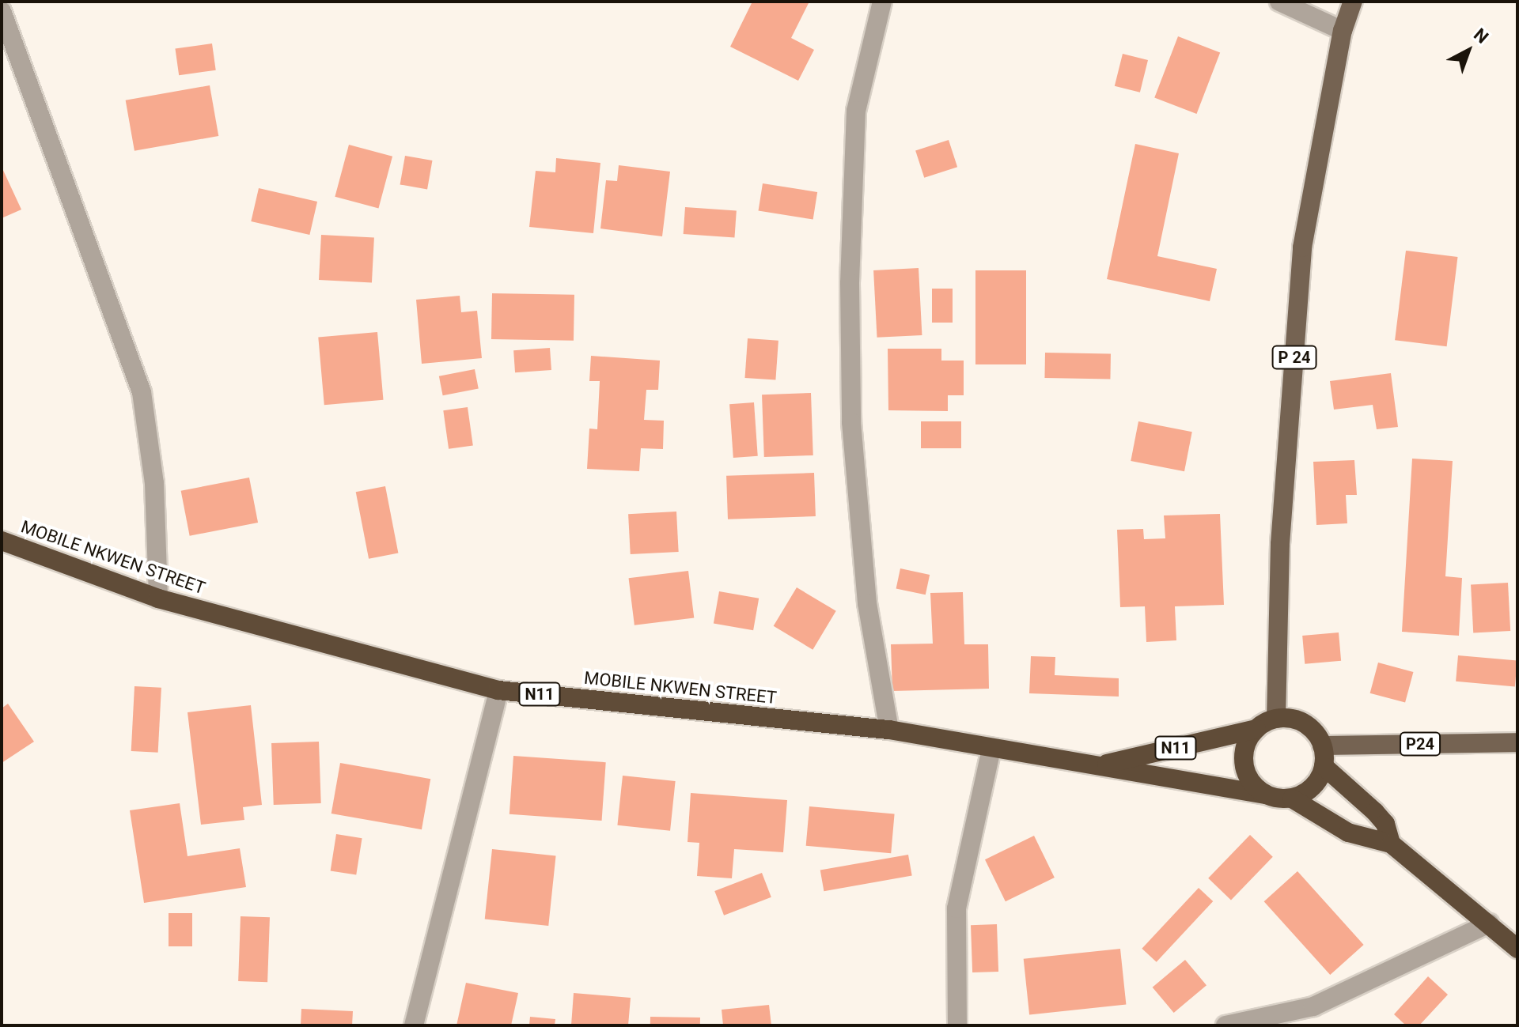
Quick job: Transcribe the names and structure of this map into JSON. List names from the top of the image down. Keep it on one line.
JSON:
{"streets":{"highway":["MOBILE NKWEN STREET","N11"],"main road":["P 24","P24"]},"crossings":[["P 24","MOBILE NKWEN STREET"],["P 24","P24"],["MOBILE NKWEN STREET","P24"]],"north":"top right"}
